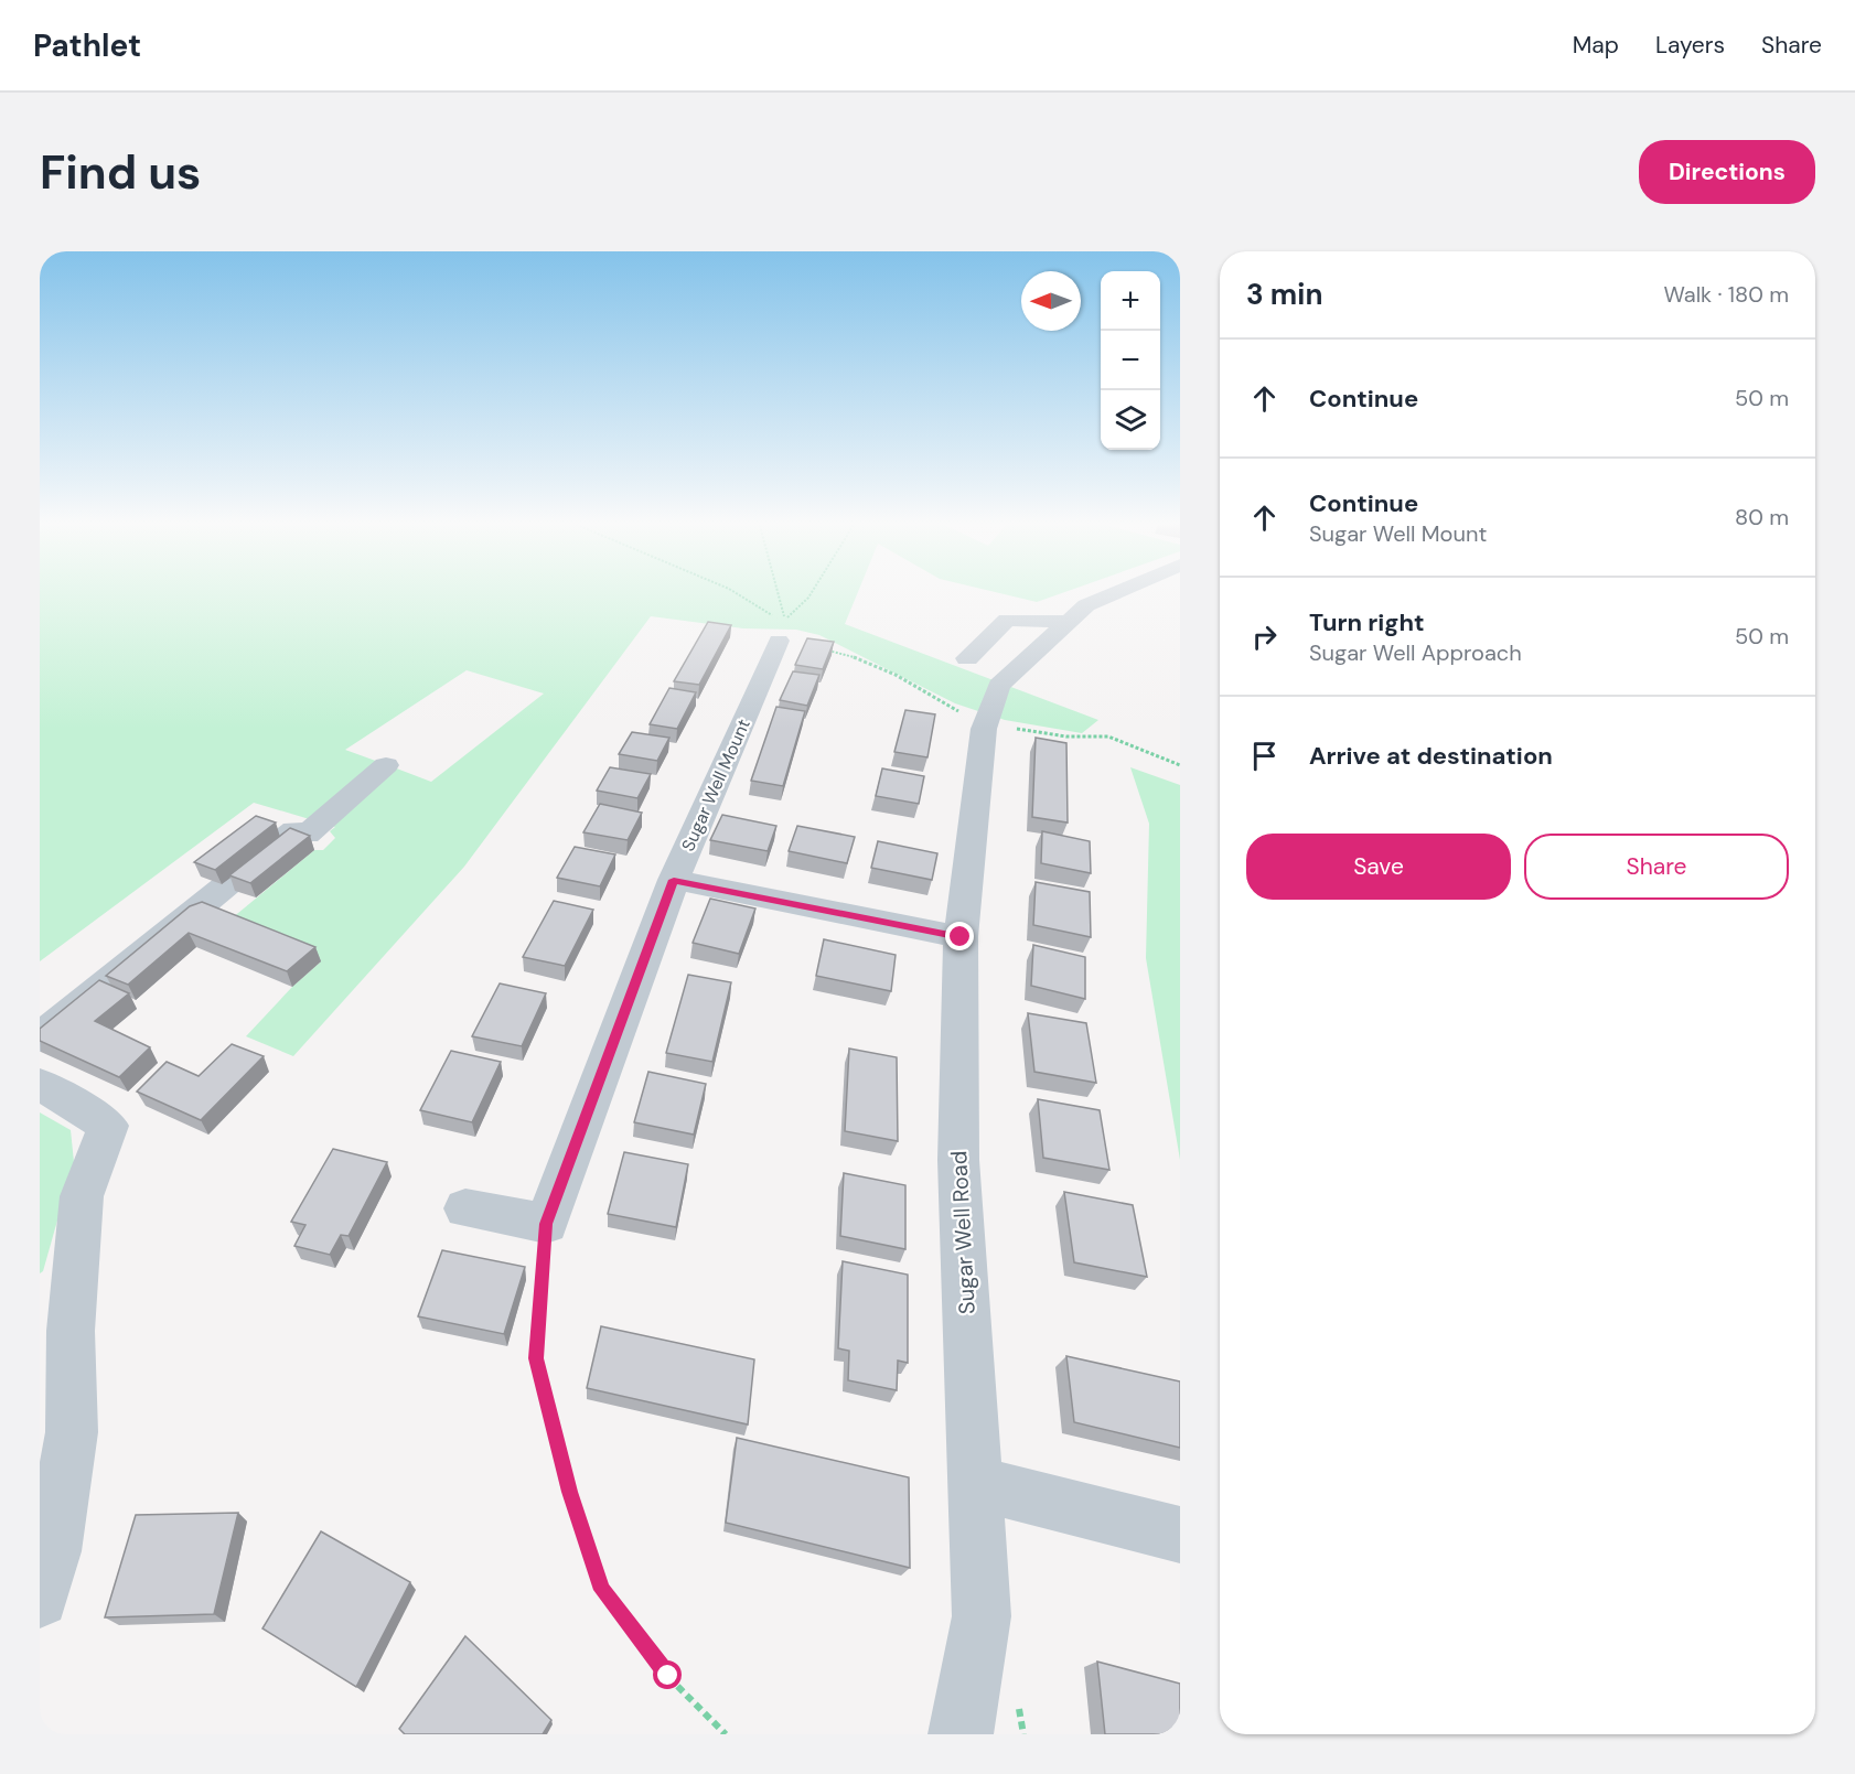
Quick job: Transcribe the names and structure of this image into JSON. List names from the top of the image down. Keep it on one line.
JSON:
{"streets":{"street":["Sugar Well Mount","Sugar Well Road"]},"north":"left","page":{"header":"Pathlet","nav":["Map","Layers","Share"],"buttons":["Directions",["Save","Share"]],"title":"Find us","heading":["3 min","Walk · 180 m"],"map_buttons":["+","−"],"list":[["Continue","50 m"],["Continue","Sugar Well Mount","80 m"],["Turn right","Sugar Well Approach","50 m"],"Arrive at destination"]}}
